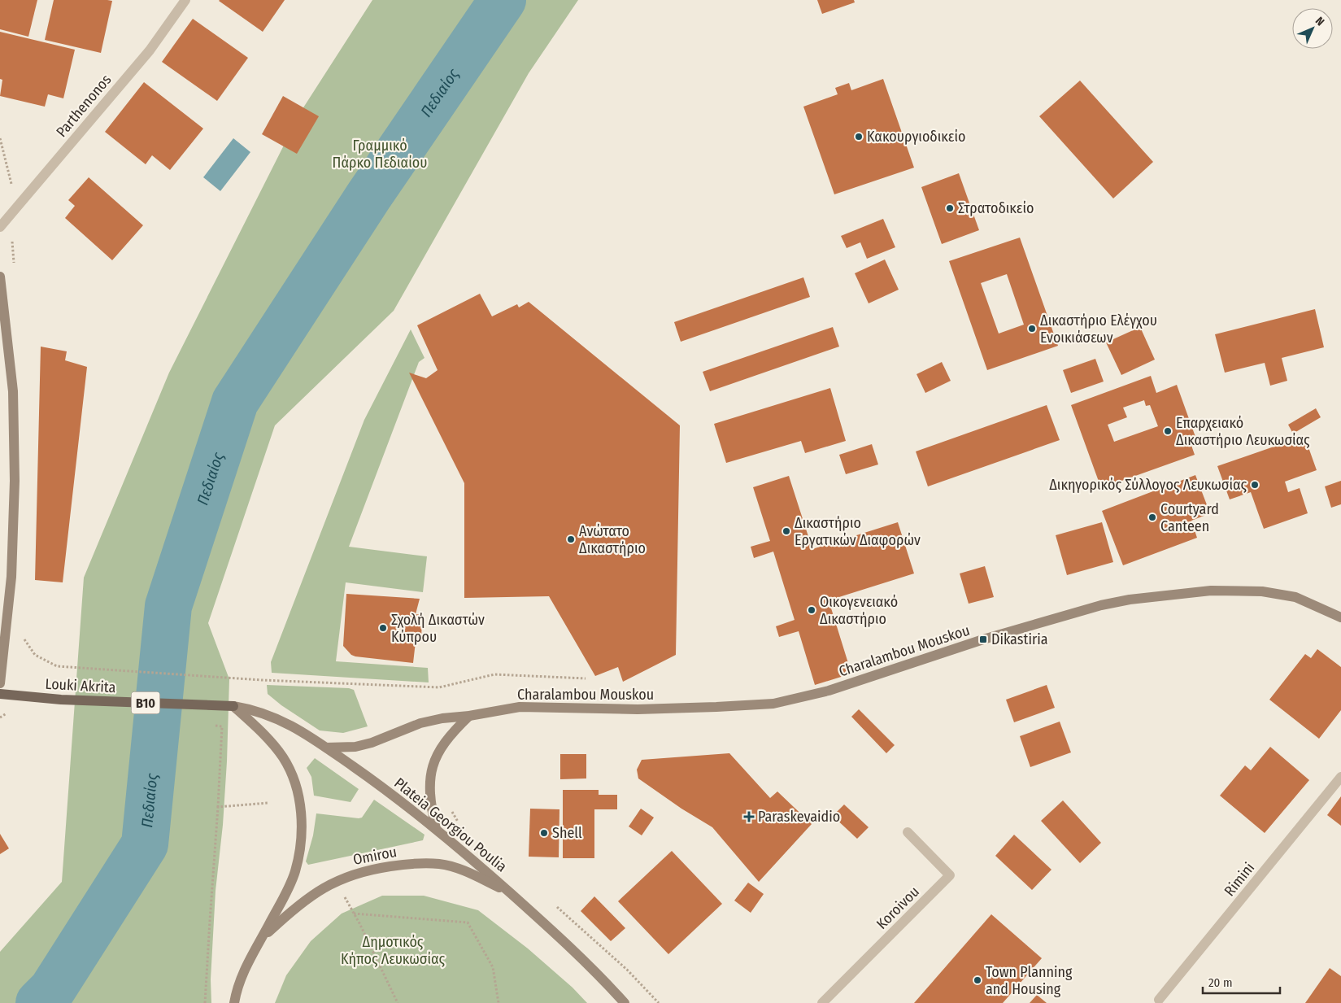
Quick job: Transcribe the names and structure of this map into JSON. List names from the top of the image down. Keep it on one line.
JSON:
{"streets":{"main road":["Charalambou Mouskou","Louki Akrita","B10","Plateia Georgiou Poulia","Omirou"],"street":["Parthenonos","Rimini","Koroivou"]},"crossings":[["Charalambou Mouskou","Plateia Georgiou Poulia"],["Louki Akrita","Plateia Georgiou Poulia"],["Louki Akrita","Omirou"],["Plateia Georgiou Poulia","Omirou"]],"water":["Πεδιαίος"],"parks":["Γραμμικό Πάρκο Πεδιαίου","Δημοτικός Κήπος Λευκωσίας"],"places":{"other":["Κακουργιοδικείο","Στρατοδικείο","Δικαστήριο Ελέγχου Ενοικιάσεων","Επαρχειακό Δικαστήριο Λευκωσίας","Δικηγορικός Σύλλογος Λευκωσίας","Courtyard Canteen","Δικαστήριο Εργατικών Διαφορών","Ανώτατο Δικαστήριο","Οικογενειακό Δικαστήριο","Σχολή Δικαστών Κύπρου","Shell","Town Planning and Housing"],"transit":["Dikastiria"],"health":["Paraskevaidio"]},"scale_bar":"20 m","north":"top right"}
